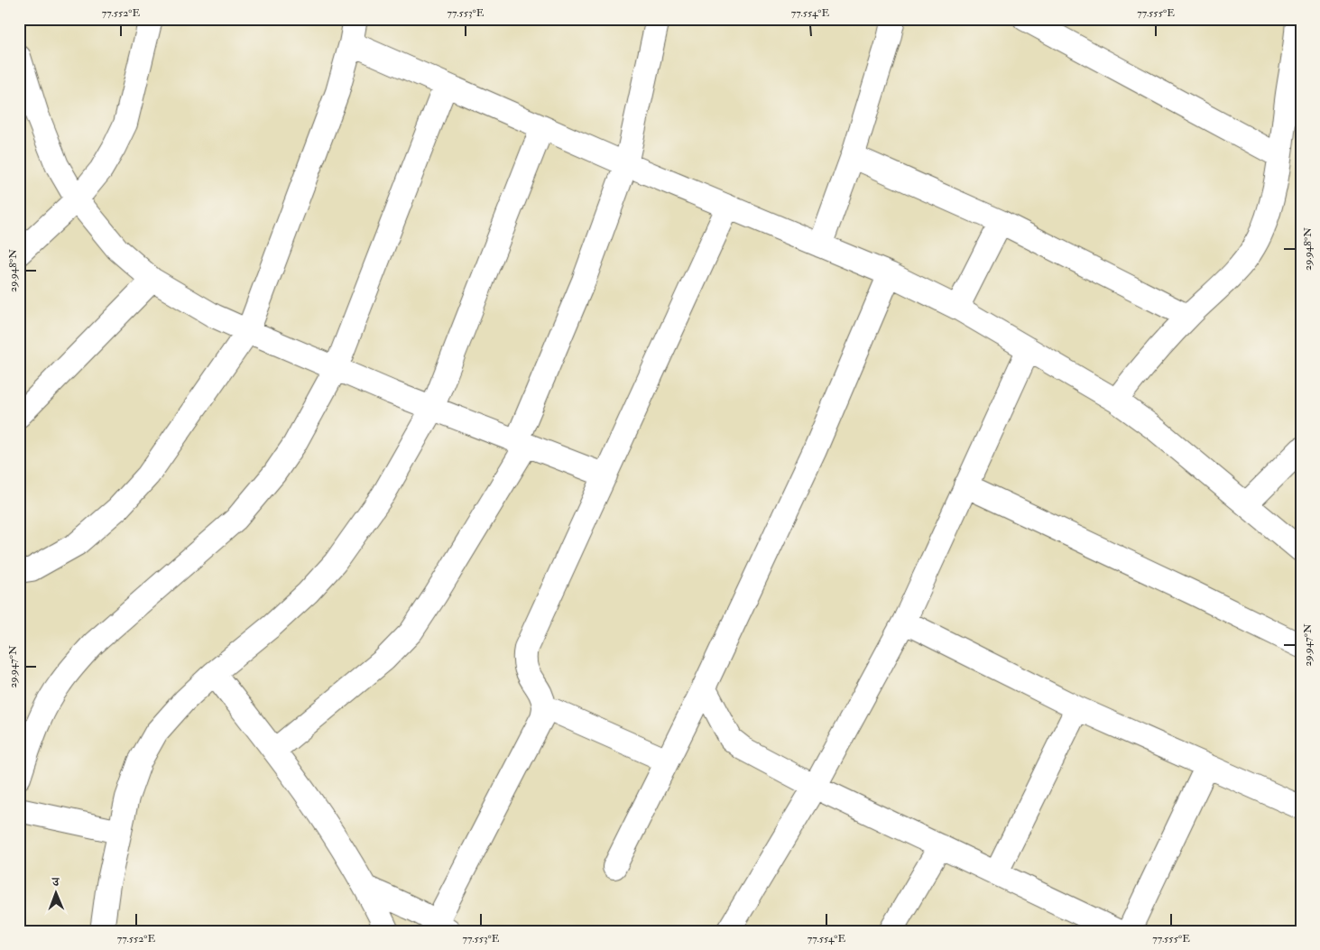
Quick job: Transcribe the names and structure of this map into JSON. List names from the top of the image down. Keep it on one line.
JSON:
{"north":"top","coordinates":["77.552°E","77.553°E","77.554°E","77.555°E","29.948°N","29.947°N"]}
